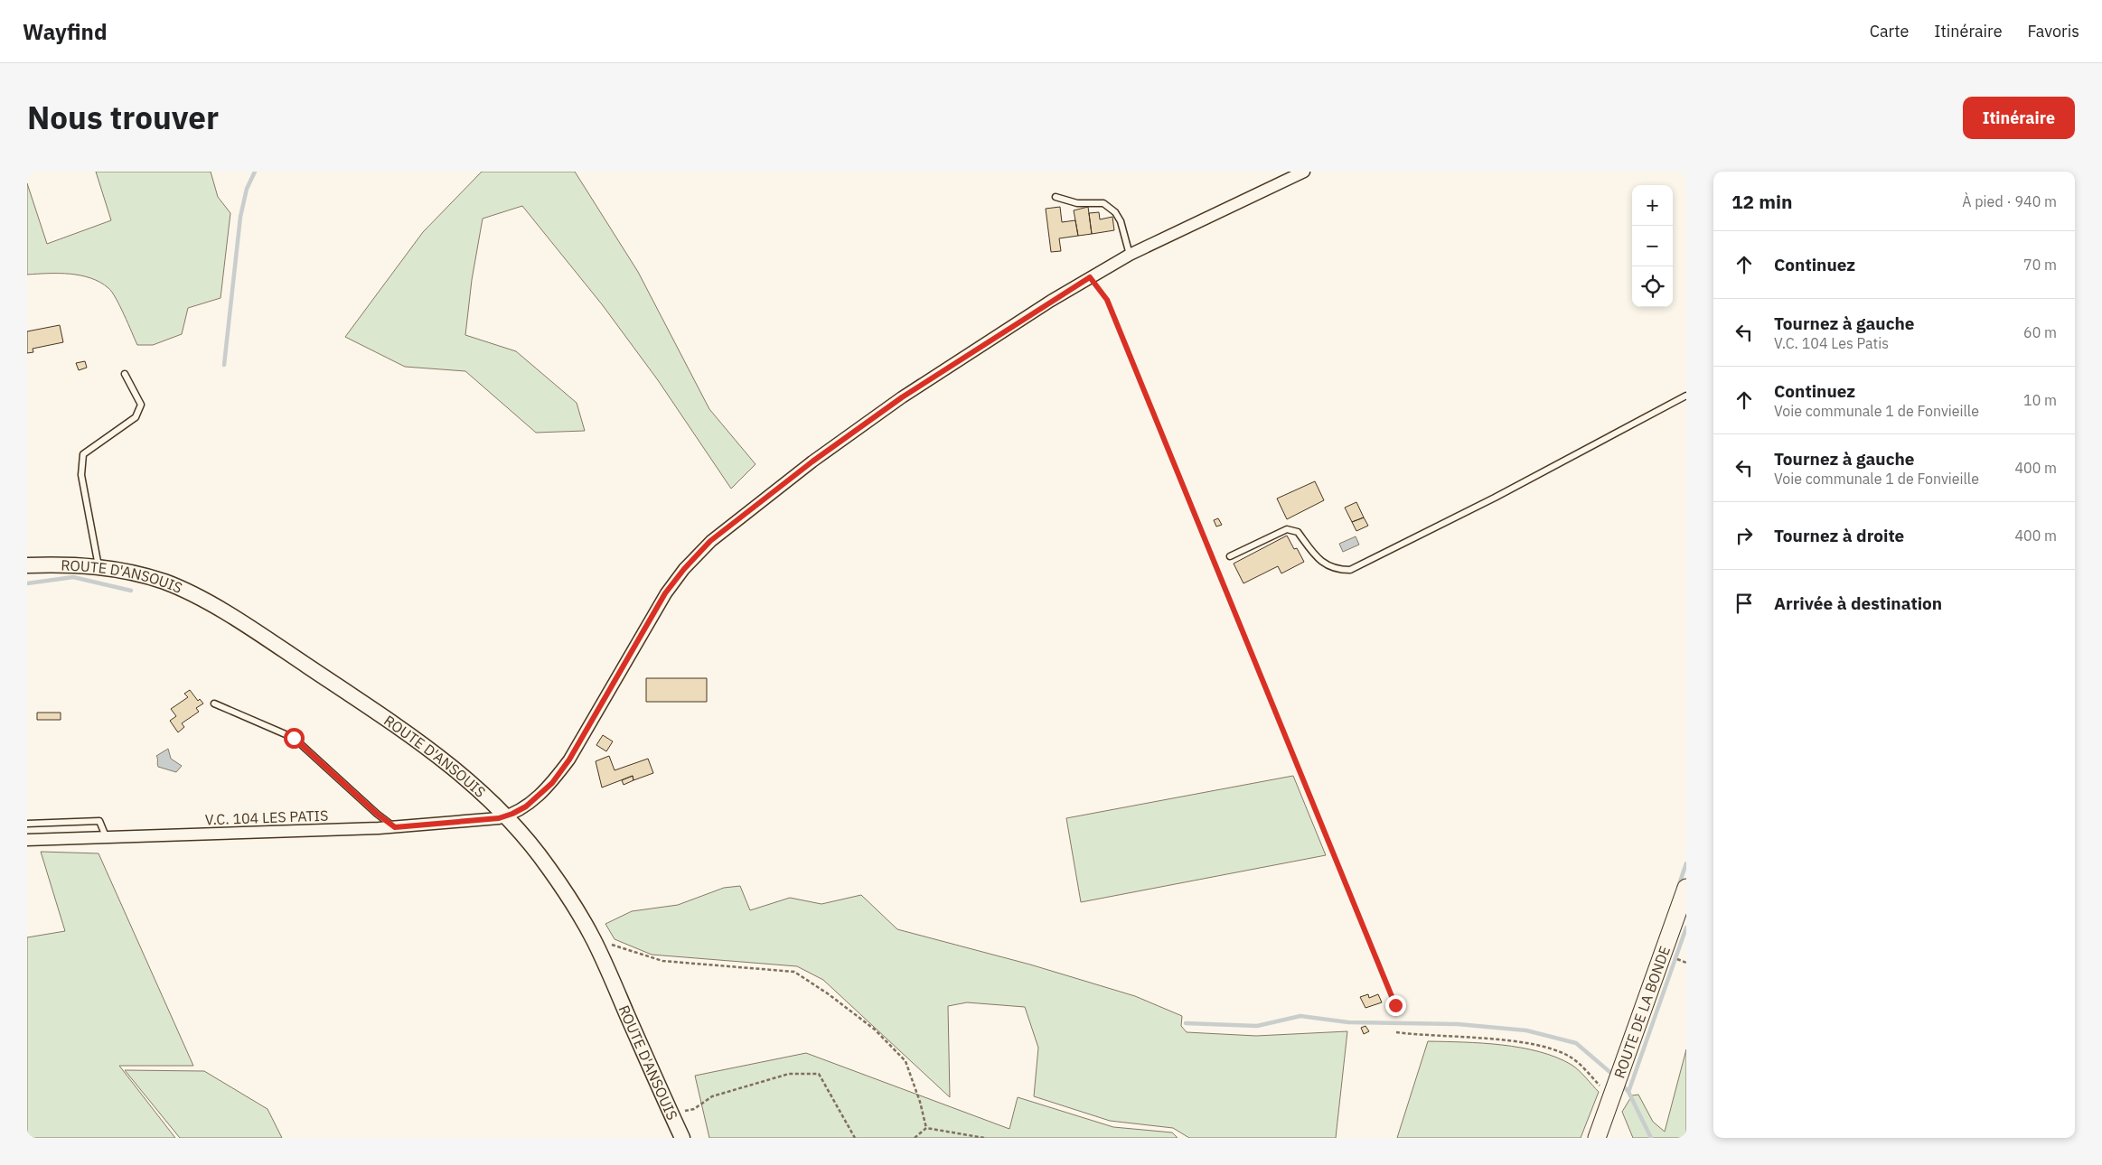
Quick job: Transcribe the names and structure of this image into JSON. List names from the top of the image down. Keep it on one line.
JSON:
{"streets":{"main road":["ROUTE DE LA BONDE"],"street":["ROUTE D'ANSOUIS","V.C. 104 LES PATIS"]},"crossings":[["ROUTE D'ANSOUIS","V.C. 104 LES PATIS"]],"page":{"header":"Wayfind","nav":["Carte","Itinéraire","Favoris"],"title":"Nous trouver","buttons":"Itinéraire","heading":["12 min","À pied · 940 m"],"map_buttons":["+","−"],"list":[["Continuez","70 m"],["Tournez à gauche","V.C. 104 Les Patis","60 m"],["Continuez","Voie communale 1 de Fonvieille","10 m"],["Tournez à gauche","Voie communale 1 de Fonvieille","400 m"],["Tournez à droite","400 m"],"Arrivée à destination"]}}
